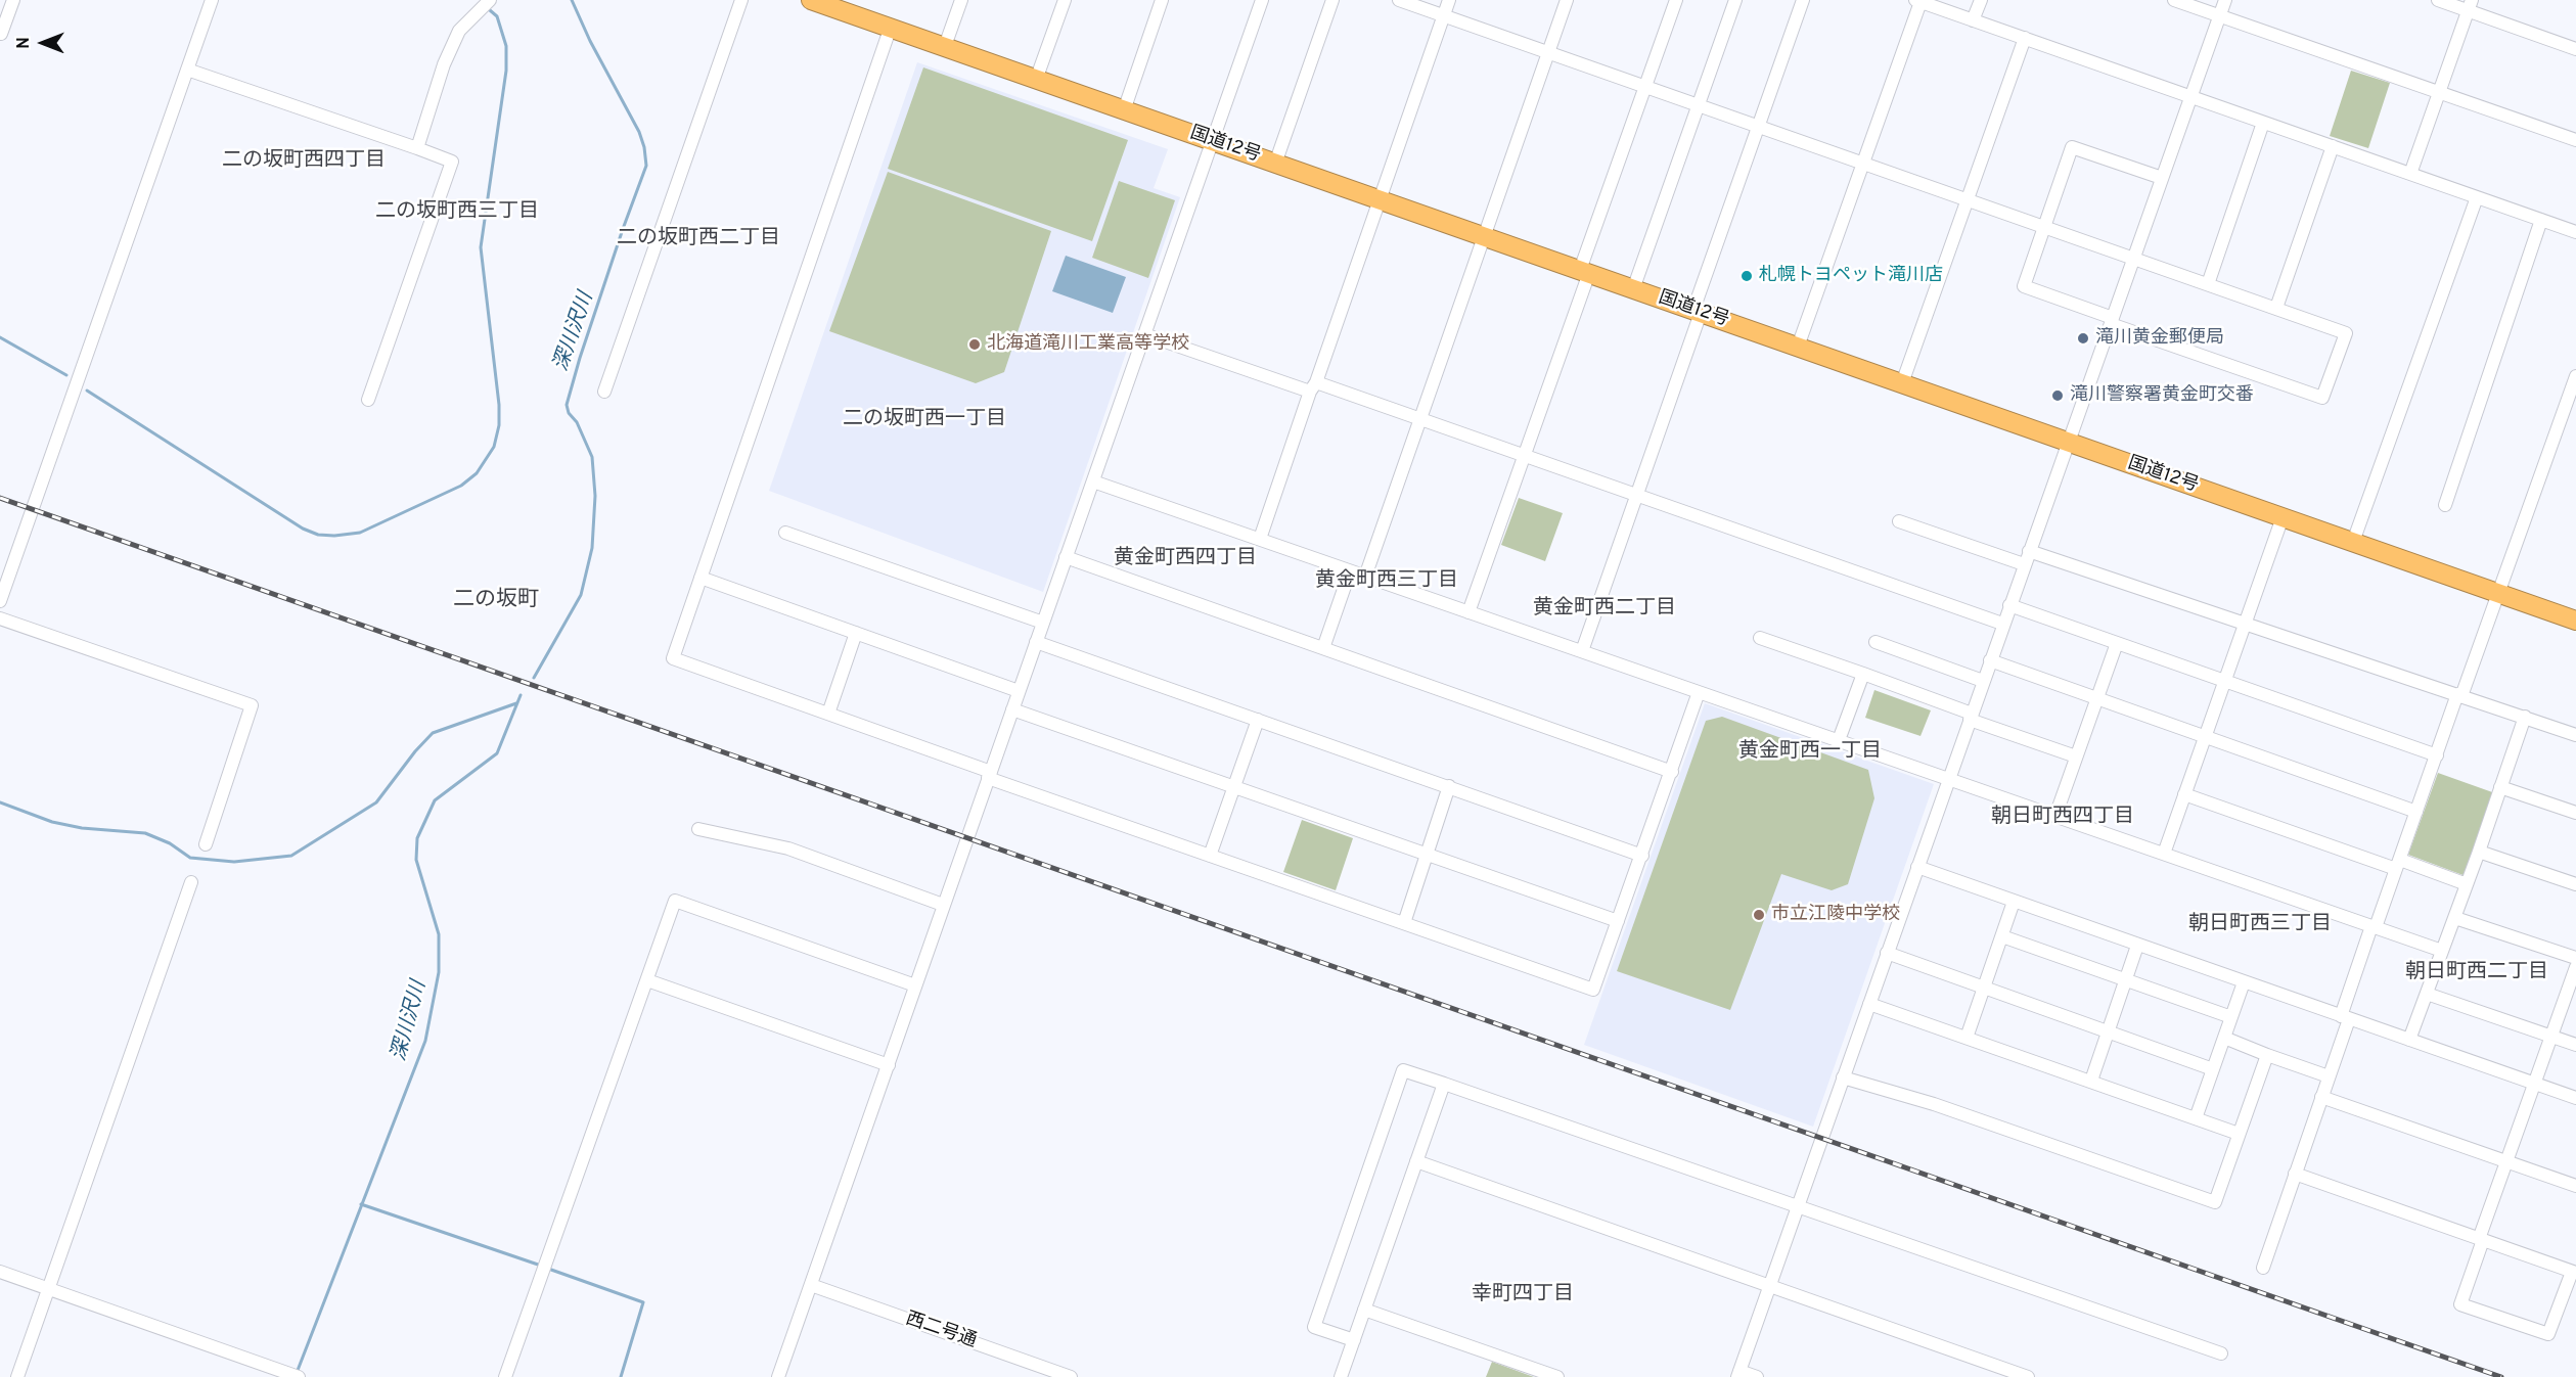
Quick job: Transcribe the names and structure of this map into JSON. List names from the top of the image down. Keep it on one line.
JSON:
{"streets":{"highway":["国道12号"],"street":["西二号通"]},"districts":["二の坂町西四丁目","二の坂町西三丁目","二の坂町西二丁目","二の坂町西一丁目","黄金町西四丁目","黄金町西三丁目","二の坂町","黄金町西二丁目","黄金町西一丁目","朝日町西四丁目","朝日町西三丁目","朝日町西二丁目","幸町四丁目"],"water":["深川沢川"],"places":["札幌トヨペット滝川店","滝川黄金郵便局","北海道滝川工業高等学校","滝川警察署黄金町交番","市立江陵中学校"],"north":"left"}
